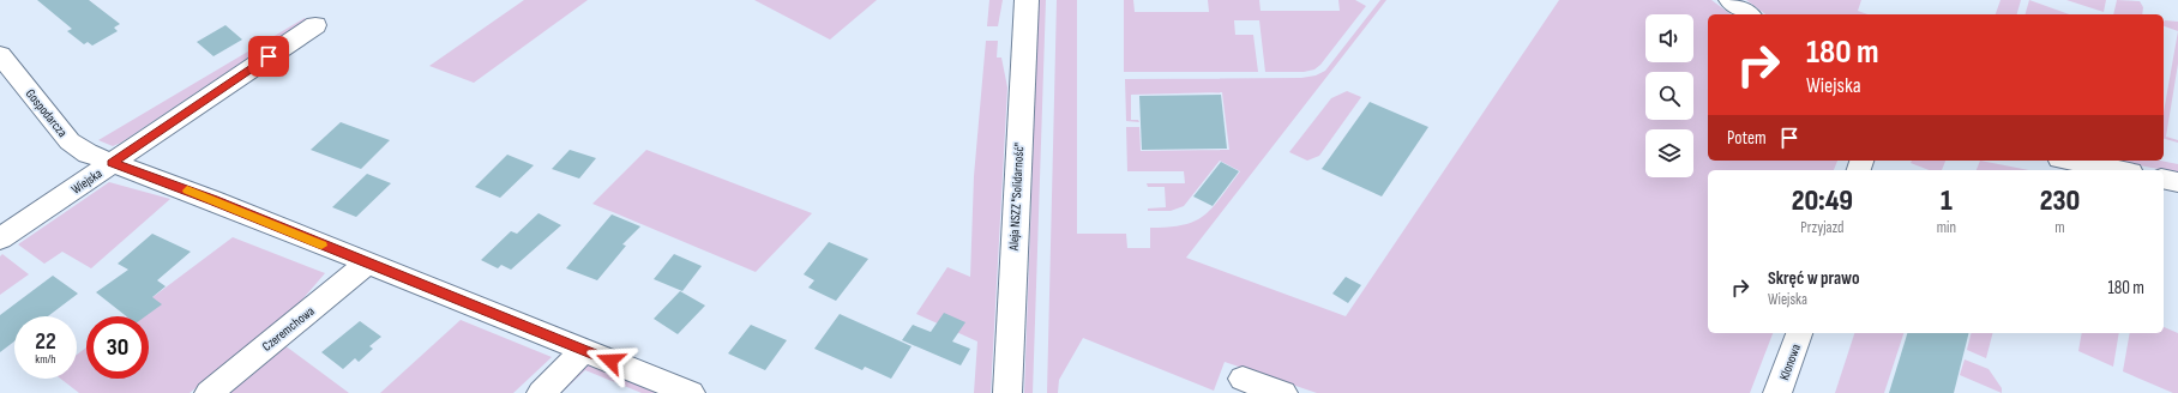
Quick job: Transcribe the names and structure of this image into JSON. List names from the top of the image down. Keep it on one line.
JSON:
{"streets":{"street":["Gospodarcza","Wiejska","Aleja NSZZ \"Solidarność\"","Czeremchowa","Klonowa"]},"crossings":[["Gospodarcza","Wiejska"],["Gospodarcza","Czeremchowa"]],"page":{"turn":["180 m","Wiejska"],"then":"Potem","eta":["20:49","Przyjazd","1","min","230","m"],"list":[{"name":"Skręć w prawo","note":"Wiejska","value":"180 m"}],"speed":"22 km/h","limit":"30"}}
